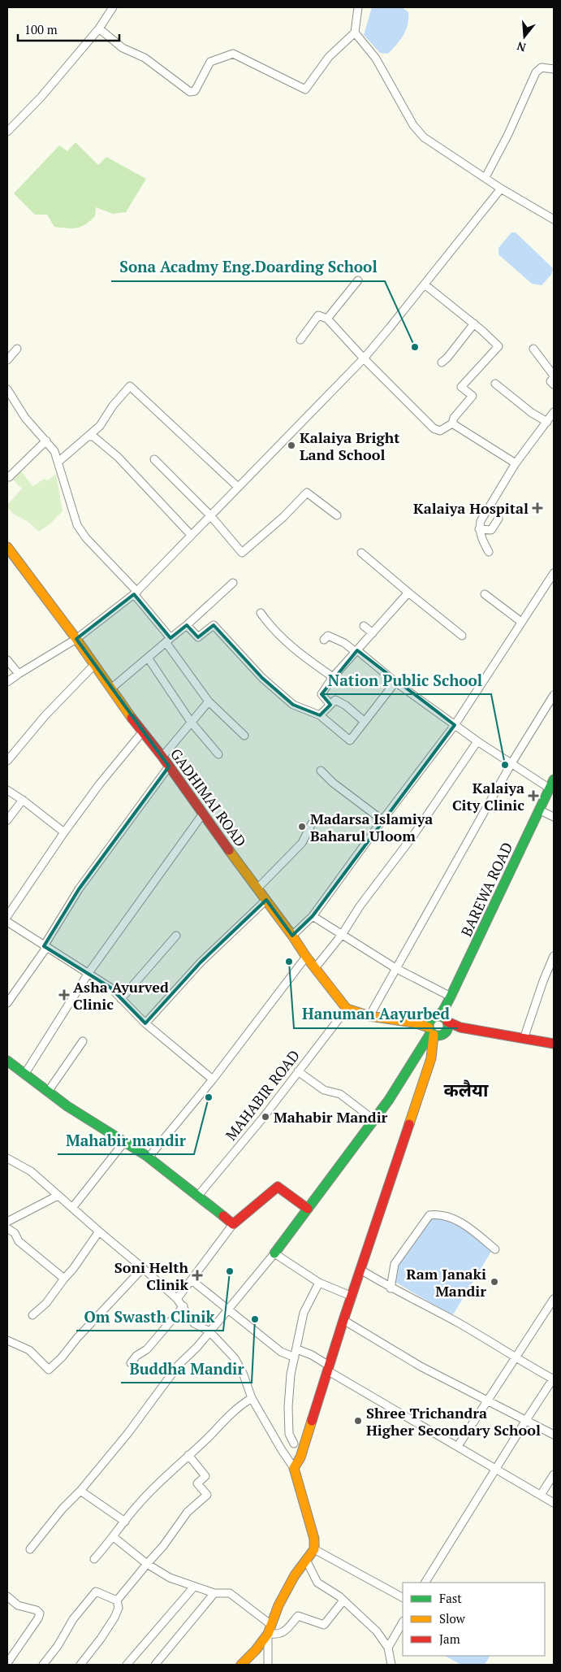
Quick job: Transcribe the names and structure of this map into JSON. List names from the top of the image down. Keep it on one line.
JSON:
{"streets":{"street":["GADHIMAI ROAD","BAREWA ROAD","MAHABIR ROAD"]},"crossings":[["GADHIMAI ROAD","MAHABIR ROAD"]],"districts":["कलैया"],"places":{"other":["Sona Acadmy Eng.Doarding School","Kalaiya Bright Land School","Nation Public School","Madarsa Islamiya Baharul Uloom","Hanuman Aayurbed","Mahabir mandir","Mahabir Mandir","Om Swasth Clinik","Ram Janaki Mandir","Buddha Mandir","Shree Trichandra Higher Secondary School"],"health":["Kalaiya Hospital","Kalaiya City Clinic","Asha Ayurved Clinic","Soni Helth Clinik"]},"legend":["Fast","Slow","Jam"],"scale_bar":"100 m","north":"bottom"}
